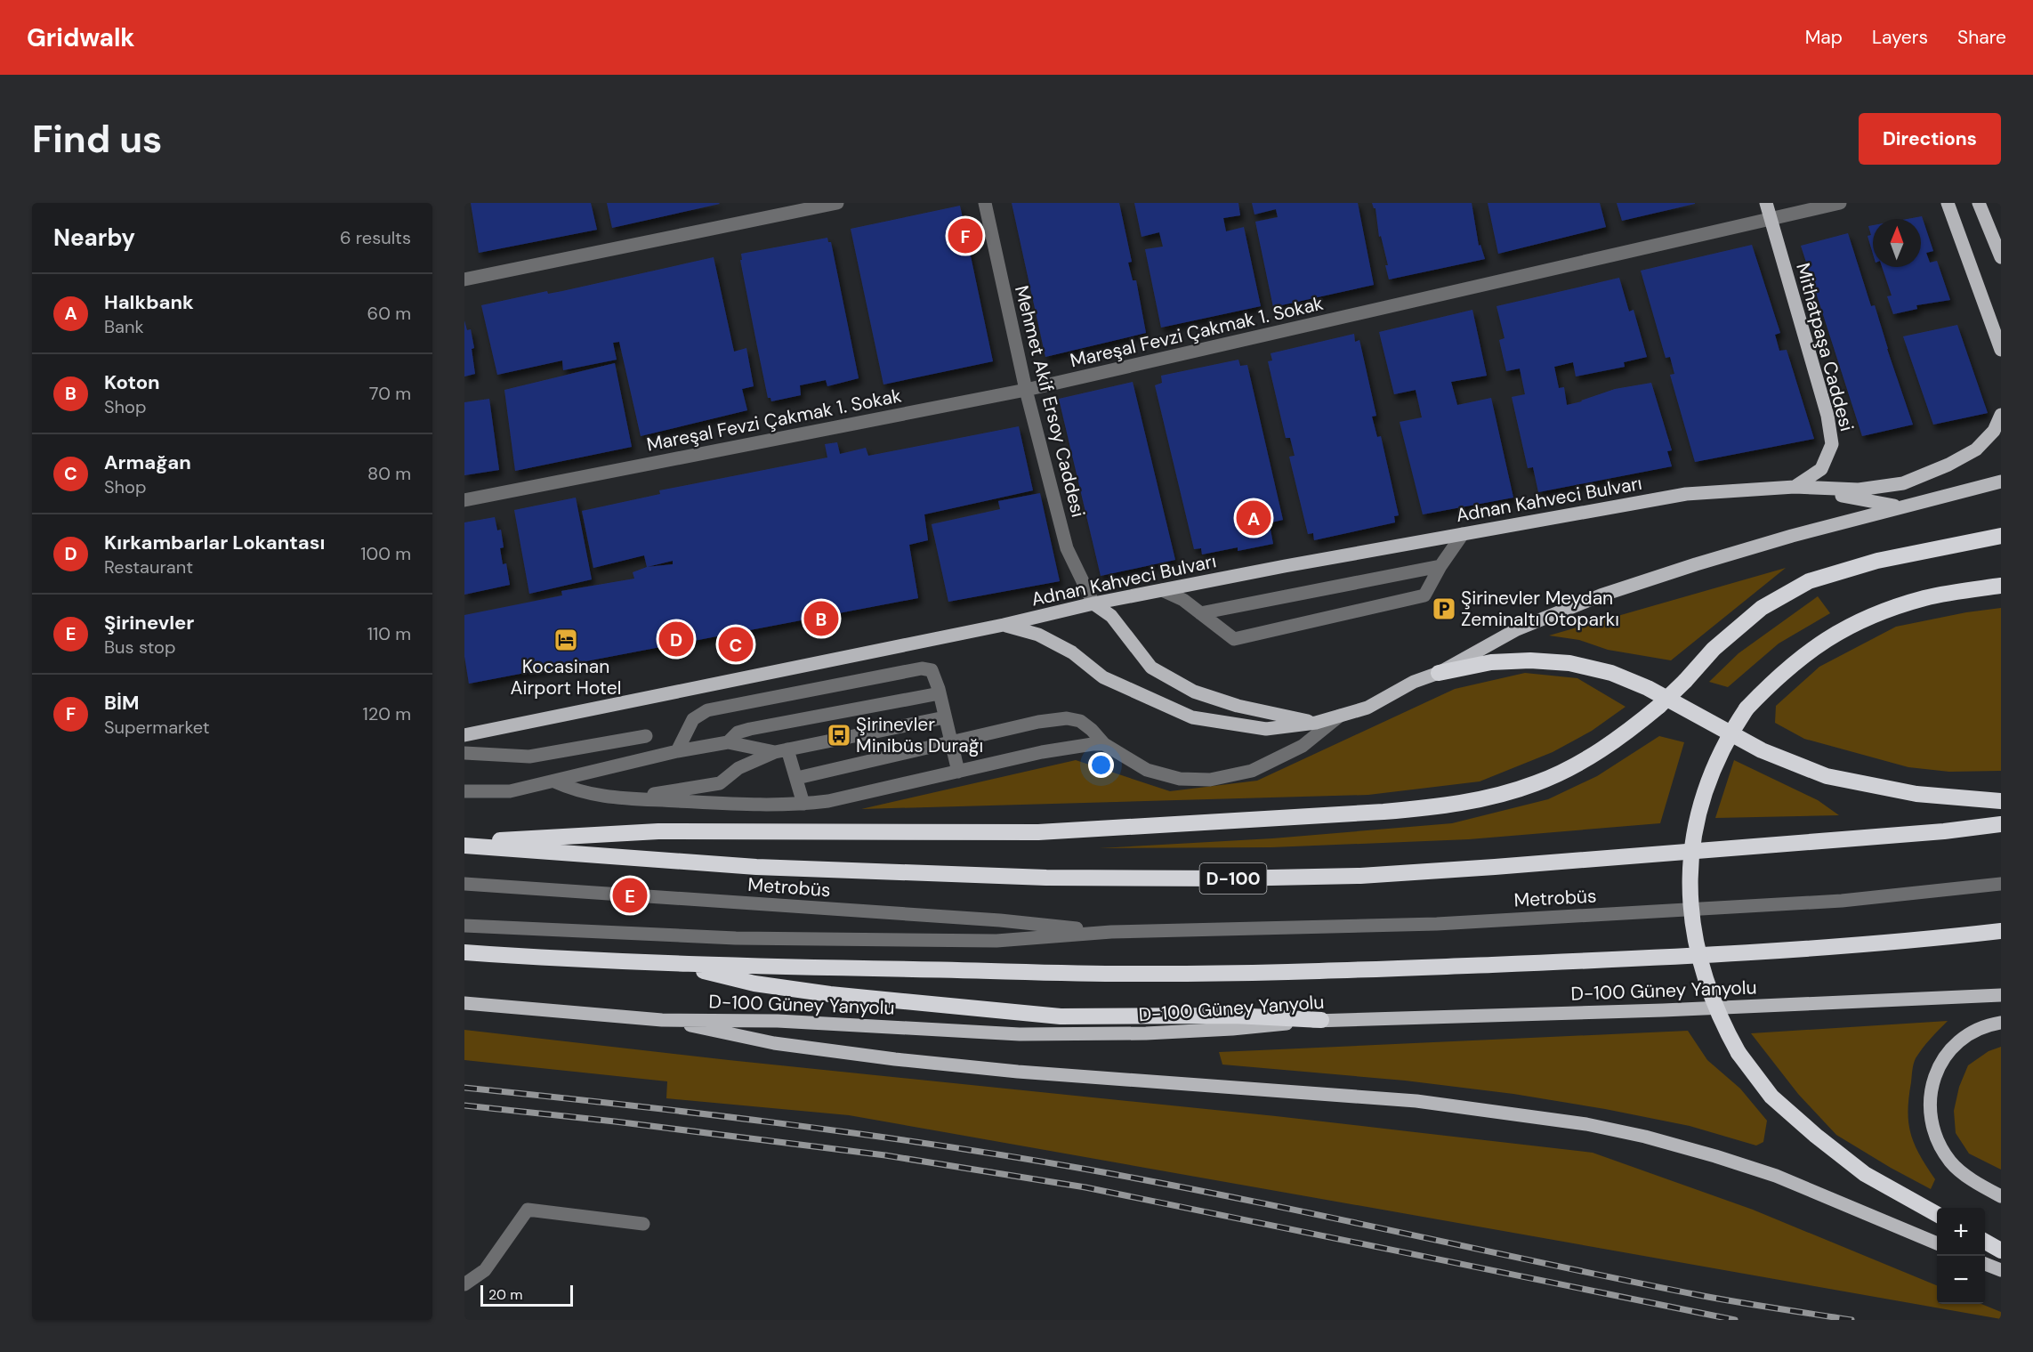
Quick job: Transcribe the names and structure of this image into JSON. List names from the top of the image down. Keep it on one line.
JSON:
{"streets":{"highway":["D-100"],"main road":["Mithatpaşa Caddesi","Adnan Kahveci Bulvarı","D-100 Güney Yanyolu"],"street":["Mareşal Fevzi Çakmak 1. Sokak","Mehmet Akif Ersoy Caddesi","Metrobüs"]},"crossings":[["Mareşal Fevzi Çakmak 1. Sokak","Mithatpaşa Caddesi"],["Mareşal Fevzi Çakmak 1. Sokak","Mehmet Akif Ersoy Caddesi"],["Mithatpaşa Caddesi","Adnan Kahveci Bulvarı"],["Mehmet Akif Ersoy Caddesi","Adnan Kahveci Bulvarı"]],"places":{"parking":["Şirinevler Meydan Zeminaltı Otoparkı"],"hotel":["Kocasinan Airport Hotel"],"bus stop":["Şirinevler Minibüs Durağı"]},"scale_bar":"20 m","north":"top","page":{"header":"Gridwalk","nav":["Map","Layers","Share"],"buttons":"Directions","title":"Find us","heading":["Nearby","6 results"],"pins":["F","A","B","D","C","E"],"list":[{"mark":"A","name":"Halkbank","note":"Bank","value":"60 m"},{"mark":"B","name":"Koton","note":"Shop","value":"70 m"},{"mark":"C","name":"Armağan","note":"Shop","value":"80 m"},{"mark":"D","name":"Kırkambarlar Lokantası","note":"Restaurant","value":"100 m"},{"mark":"E","name":"Şirinevler","note":"Bus stop","value":"110 m"},{"mark":"F","name":"BİM","note":"Supermarket","value":"120 m"}],"map_buttons":["+","−"],"scale":"20 m"}}
